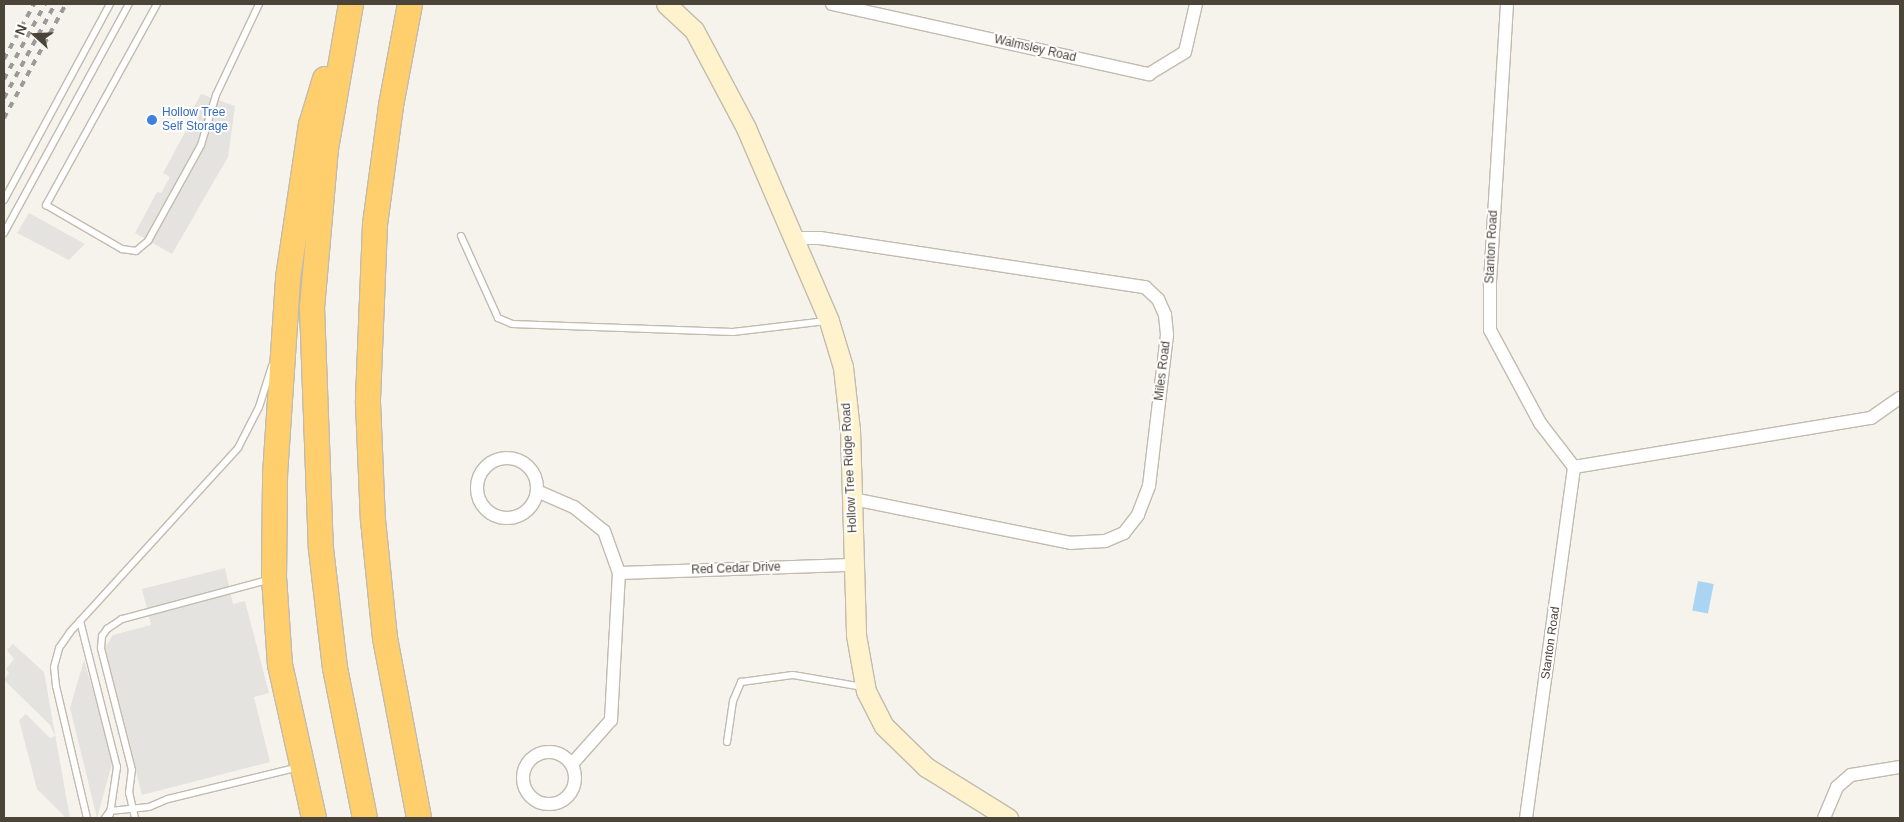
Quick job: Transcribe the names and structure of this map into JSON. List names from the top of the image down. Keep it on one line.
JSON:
{"streets":{"main road":["Hollow Tree Ridge Road"],"street":["Walmsley Road","Stanton Road","Miles Road","Red Cedar Drive"]},"crossings":[["Miles Road","Hollow Tree Ridge Road"],["Hollow Tree Ridge Road","Red Cedar Drive"]],"places":["Hollow Tree Self Storage"],"north":"left"}
